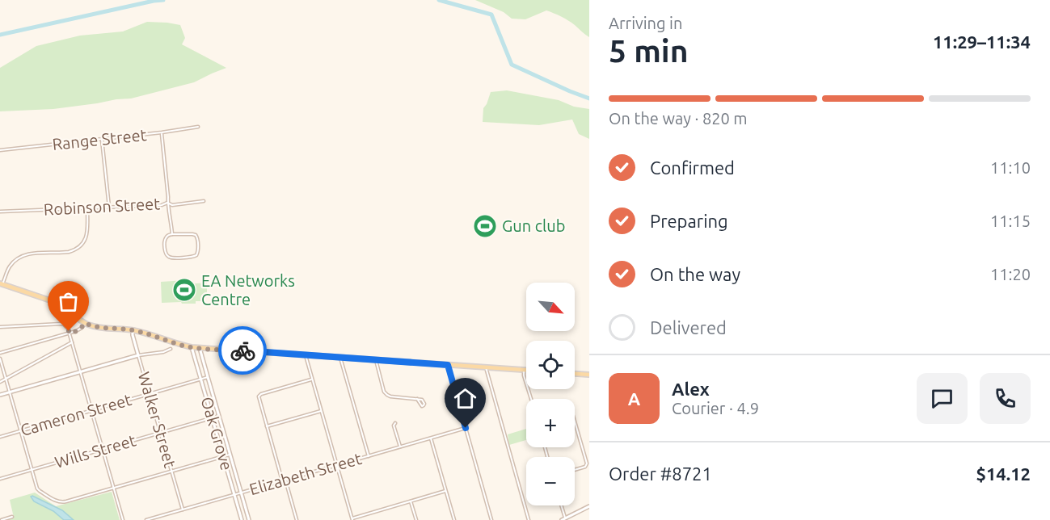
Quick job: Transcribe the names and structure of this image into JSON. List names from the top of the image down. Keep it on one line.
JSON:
{"streets":{"street":["Range Street","Robinson Street","Cameron Street","Walker Street","Oak Grove","Wills Street","Elizabeth Street"]},"crossings":[["Cameron Street","Walker Street"],["Cameron Street","Oak Grove"],["Walker Street","Wills Street"],["Walker Street","Elizabeth Street"],["Oak Grove","Wills Street"],["Oak Grove","Elizabeth Street"]],"places":{"sports":["Gun club","EA Networks Centre"]},"north":"bottom right","page":{"heading":["5 min","Arriving in","11:29–11:34"],"panel":["Alex","Courier · 4.9","Order #8721","$14.12"],"bar":"On the way · 820 m","list":[["Confirmed","11:10"],["Preparing","11:15"],["On the way","11:20"],"Delivered"],"map_buttons":["+","−"],"round":"A"}}
